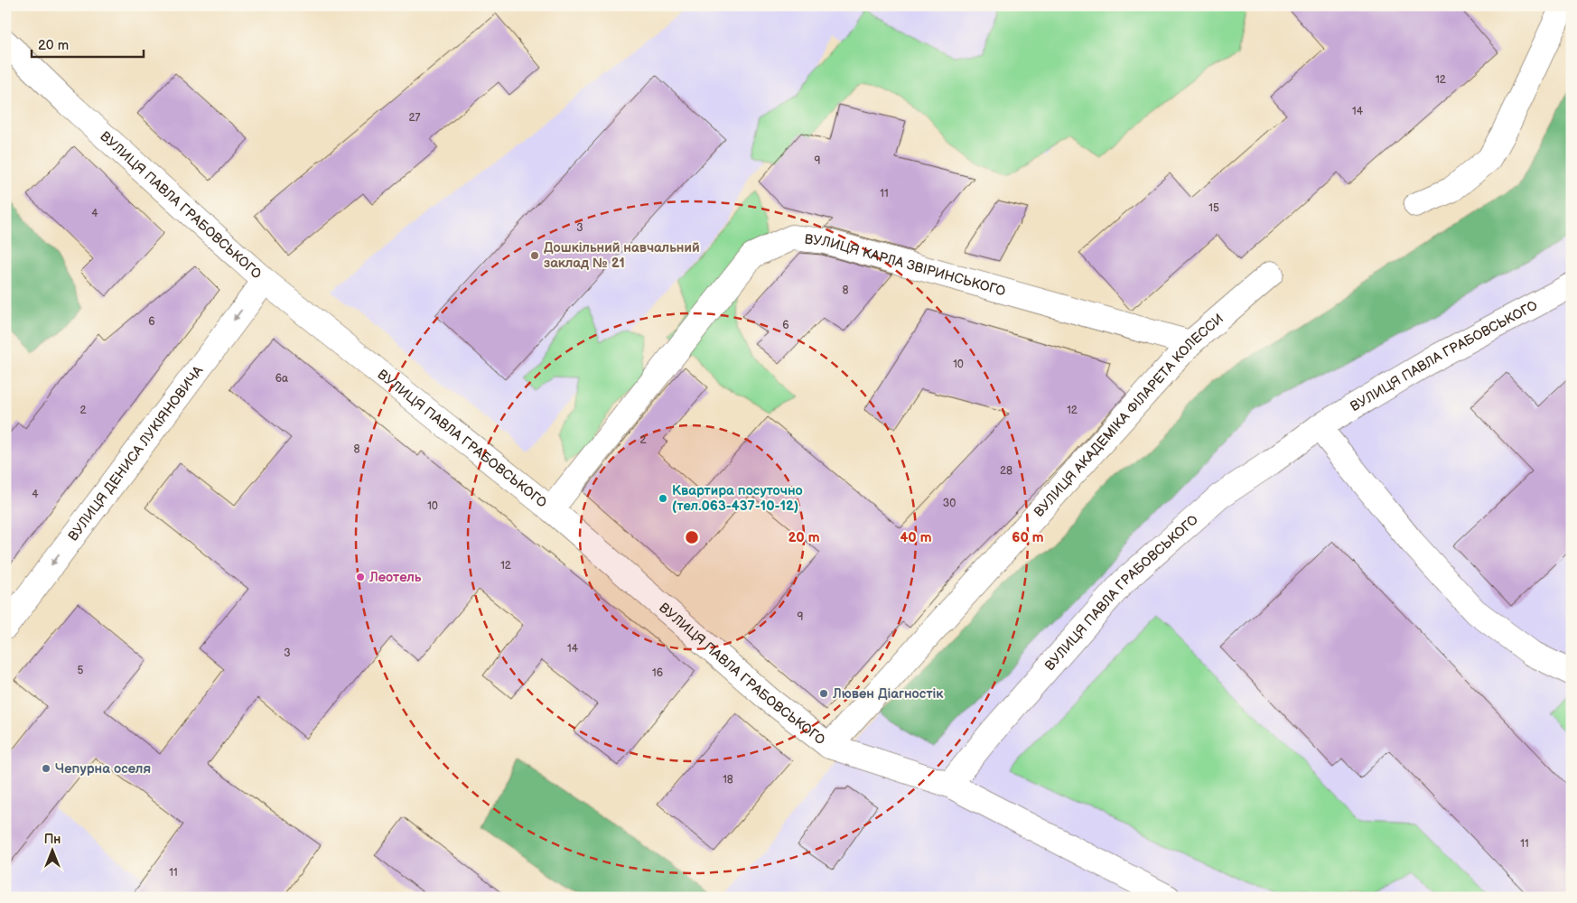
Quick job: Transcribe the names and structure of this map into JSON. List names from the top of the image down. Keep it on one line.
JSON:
{"streets":{"street":["ВУЛИЦЯ ПАВЛА ГРАБОВСЬКОГО","ВУЛИЦЯ КАРЛА ЗВІРИНСЬКОГО","ВУЛИЦЯ АКАДЕМІКА ФІЛАРЕТА КОЛЕССИ","ВУЛИЦЯ ДЕНИСА ЛУКІЯНОВИЧА"]},"crossings":[["ВУЛИЦЯ ПАВЛА ГРАБОВСЬКОГО","ВУЛИЦЯ КАРЛА ЗВІРИНСЬКОГО"],["ВУЛИЦЯ ПАВЛА ГРАБОВСЬКОГО","ВУЛИЦЯ АКАДЕМІКА ФІЛАРЕТА КОЛЕССИ"],["ВУЛИЦЯ ПАВЛА ГРАБОВСЬКОГО","ВУЛИЦЯ ДЕНИСА ЛУКІЯНОВИЧА"],["ВУЛИЦЯ КАРЛА ЗВІРИНСЬКОГО","ВУЛИЦЯ АКАДЕМІКА ФІЛАРЕТА КОЛЕССИ"]],"one_way":["ВУЛИЦЯ ДЕНИСА ЛУКІЯНОВИЧА"],"places":["Дошкільний навчальний заклад № 21","Квартира посуточно (тел.063-437-10-12)","Леотель","Лювен Діагностік","Чепурна оселя"],"house_numbers":["12","14","27","9","11","15","4","3","8","6","6","10","6а","2","12","2","8","28","4","30","10","12","9","14","3","5","16","18","11","11"],"scale_bar":"20 m","north":"top","rings":["20 m","40 m","60 m"]}
